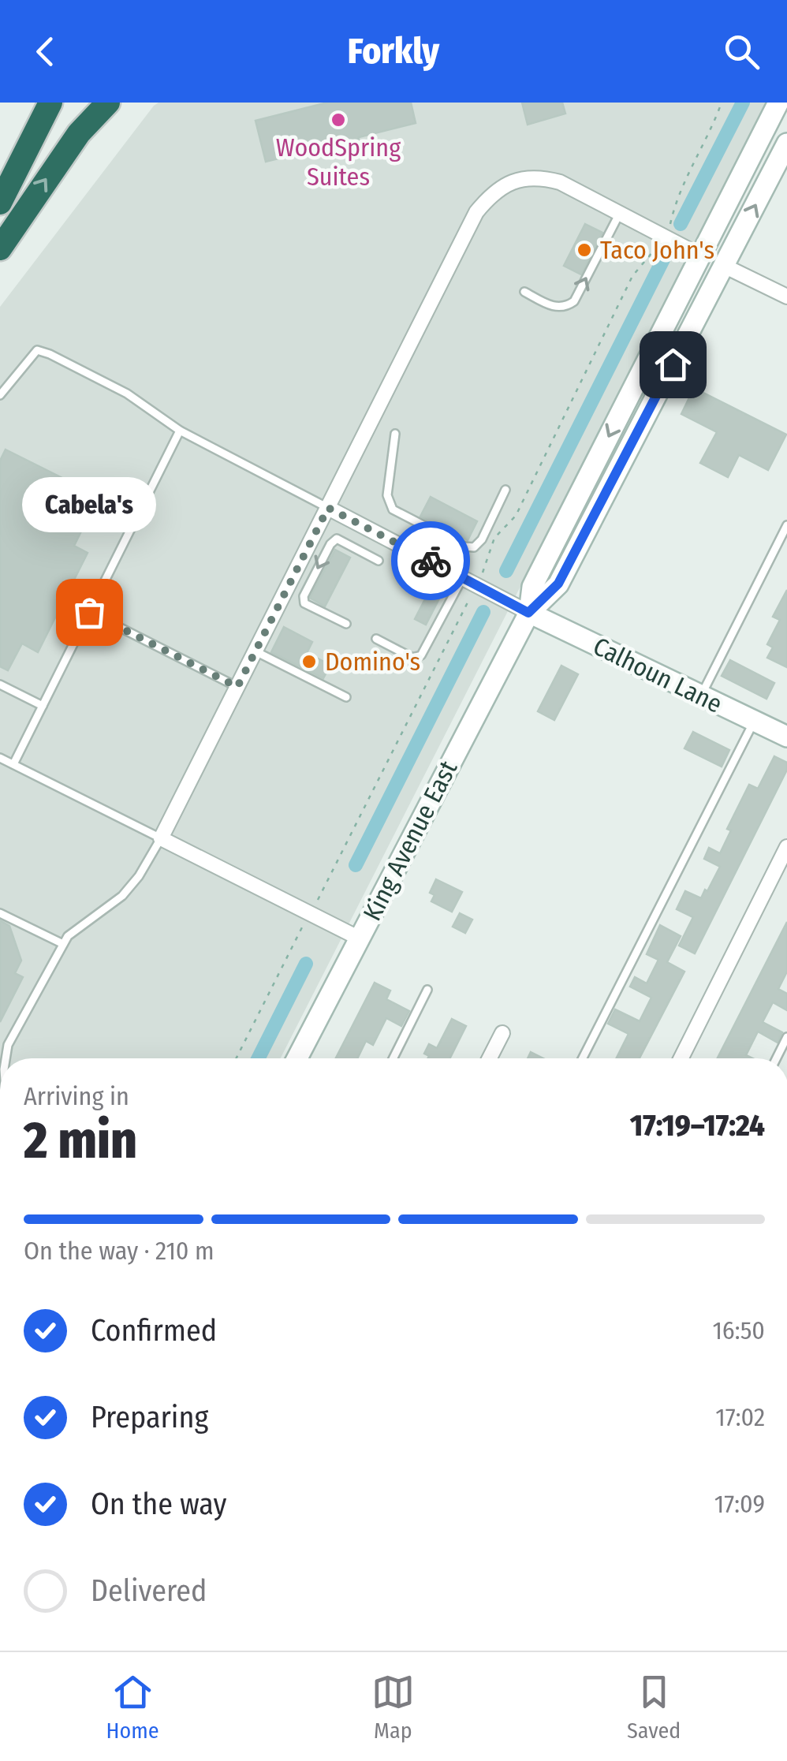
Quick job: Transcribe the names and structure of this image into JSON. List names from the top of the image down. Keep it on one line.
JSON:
{"streets":{"main road":["Calhoun Lane","King Avenue East"]},"crossings":[["Calhoun Lane","King Avenue East"]],"places":["WoodSpring Suites","Taco John's","Cabela's","Domino's"],"page":{"header":"Forkly","bubble":"Cabela's","heading":["2 min","Arriving in","17:19–17:24"],"bar":"On the way · 210 m","list":[["Confirmed","16:50"],["Preparing","17:02"],["On the way","17:09"],"Delivered"],"tabs":["Home","Map","Saved"]}}
